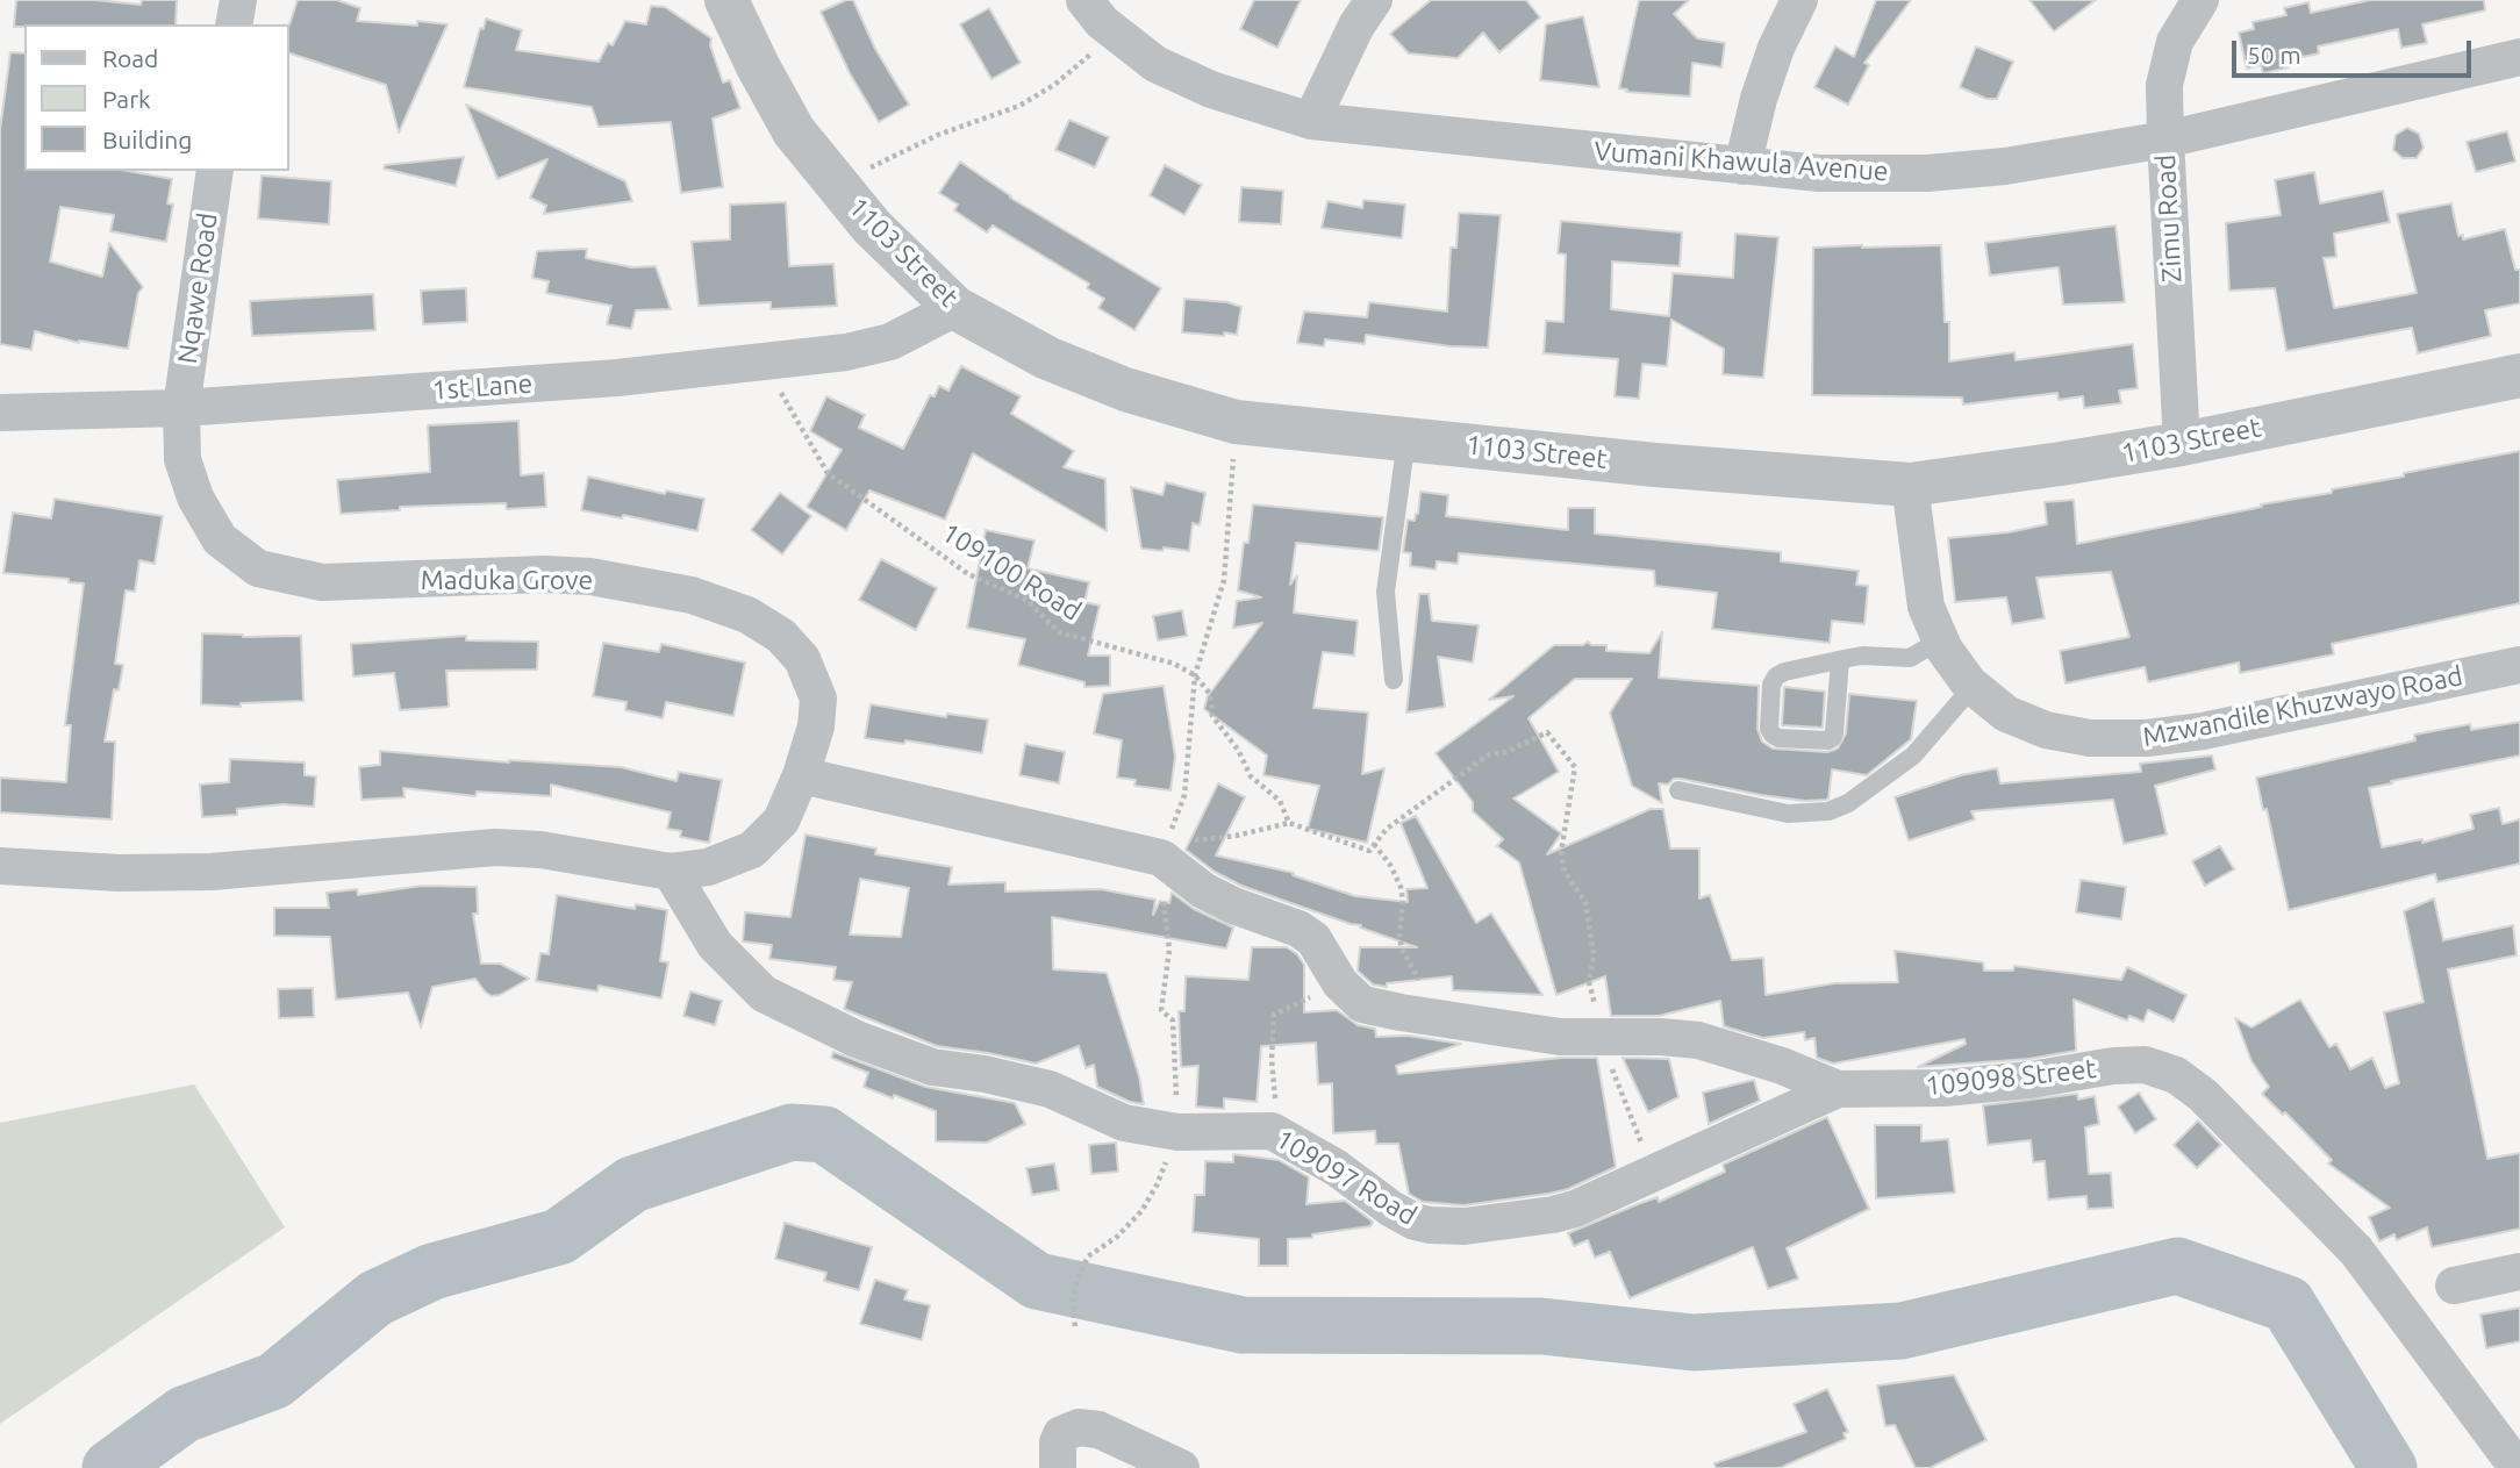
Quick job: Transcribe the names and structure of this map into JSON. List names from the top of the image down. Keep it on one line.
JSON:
{"streets":{"street":["Vumani Khawula Avenue","Zimu Road","1103 Street","Nqawe Road","1st Lane","Maduka Grove","Mzwandile Khuzwayo Road","109098 Street","109097 Road"],"path":["109100 Road"]},"crossings":[["Vumani Khawula Avenue","Zimu Road"],["Zimu Road","1103 Street"],["1103 Street","1st Lane"],["1103 Street","Mzwandile Khuzwayo Road"],["Nqawe Road","1st Lane"],["Nqawe Road","Maduka Grove"],["1st Lane","109100 Road"],["1st Lane","Maduka Grove"],["Maduka Grove","109097 Road"],["109098 Street","109097 Road"]],"legend":["Road","Park","Building"],"scale_bar":"50 m"}
